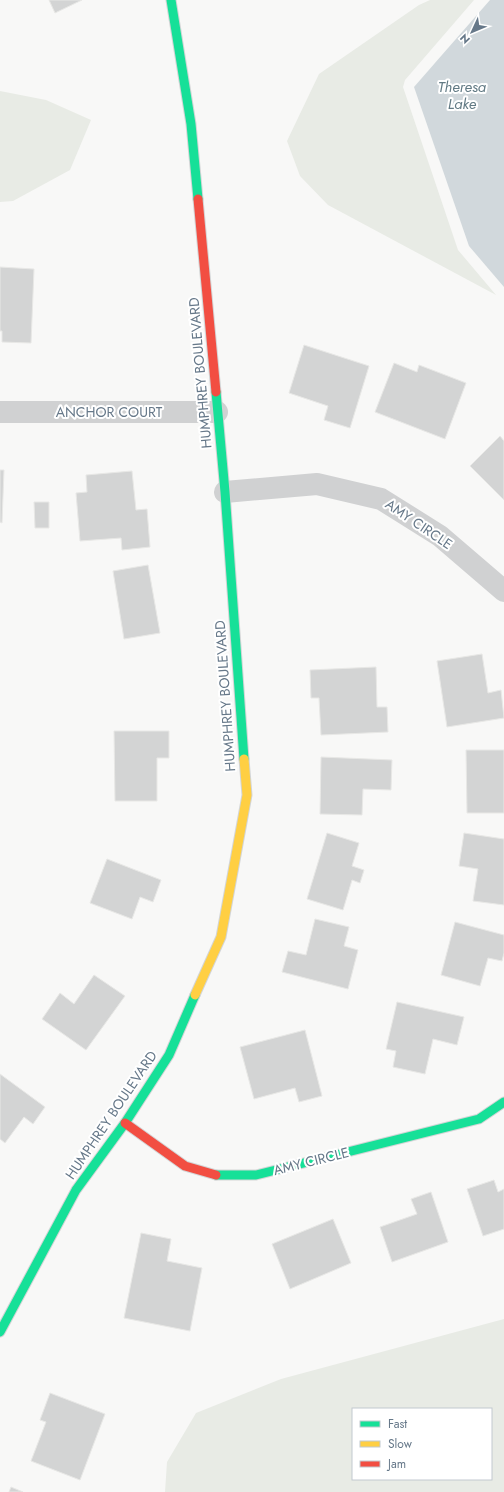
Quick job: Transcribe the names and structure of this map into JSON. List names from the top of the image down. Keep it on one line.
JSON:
{"streets":{"street":["HUMPHREY BOULEVARD","ANCHOR COURT","AMY CIRCLE"]},"crossings":[["HUMPHREY BOULEVARD","ANCHOR COURT"],["HUMPHREY BOULEVARD","AMY CIRCLE"]],"water":["Theresa Lake"],"legend":["Fast","Slow","Jam"],"north":"bottom left"}
